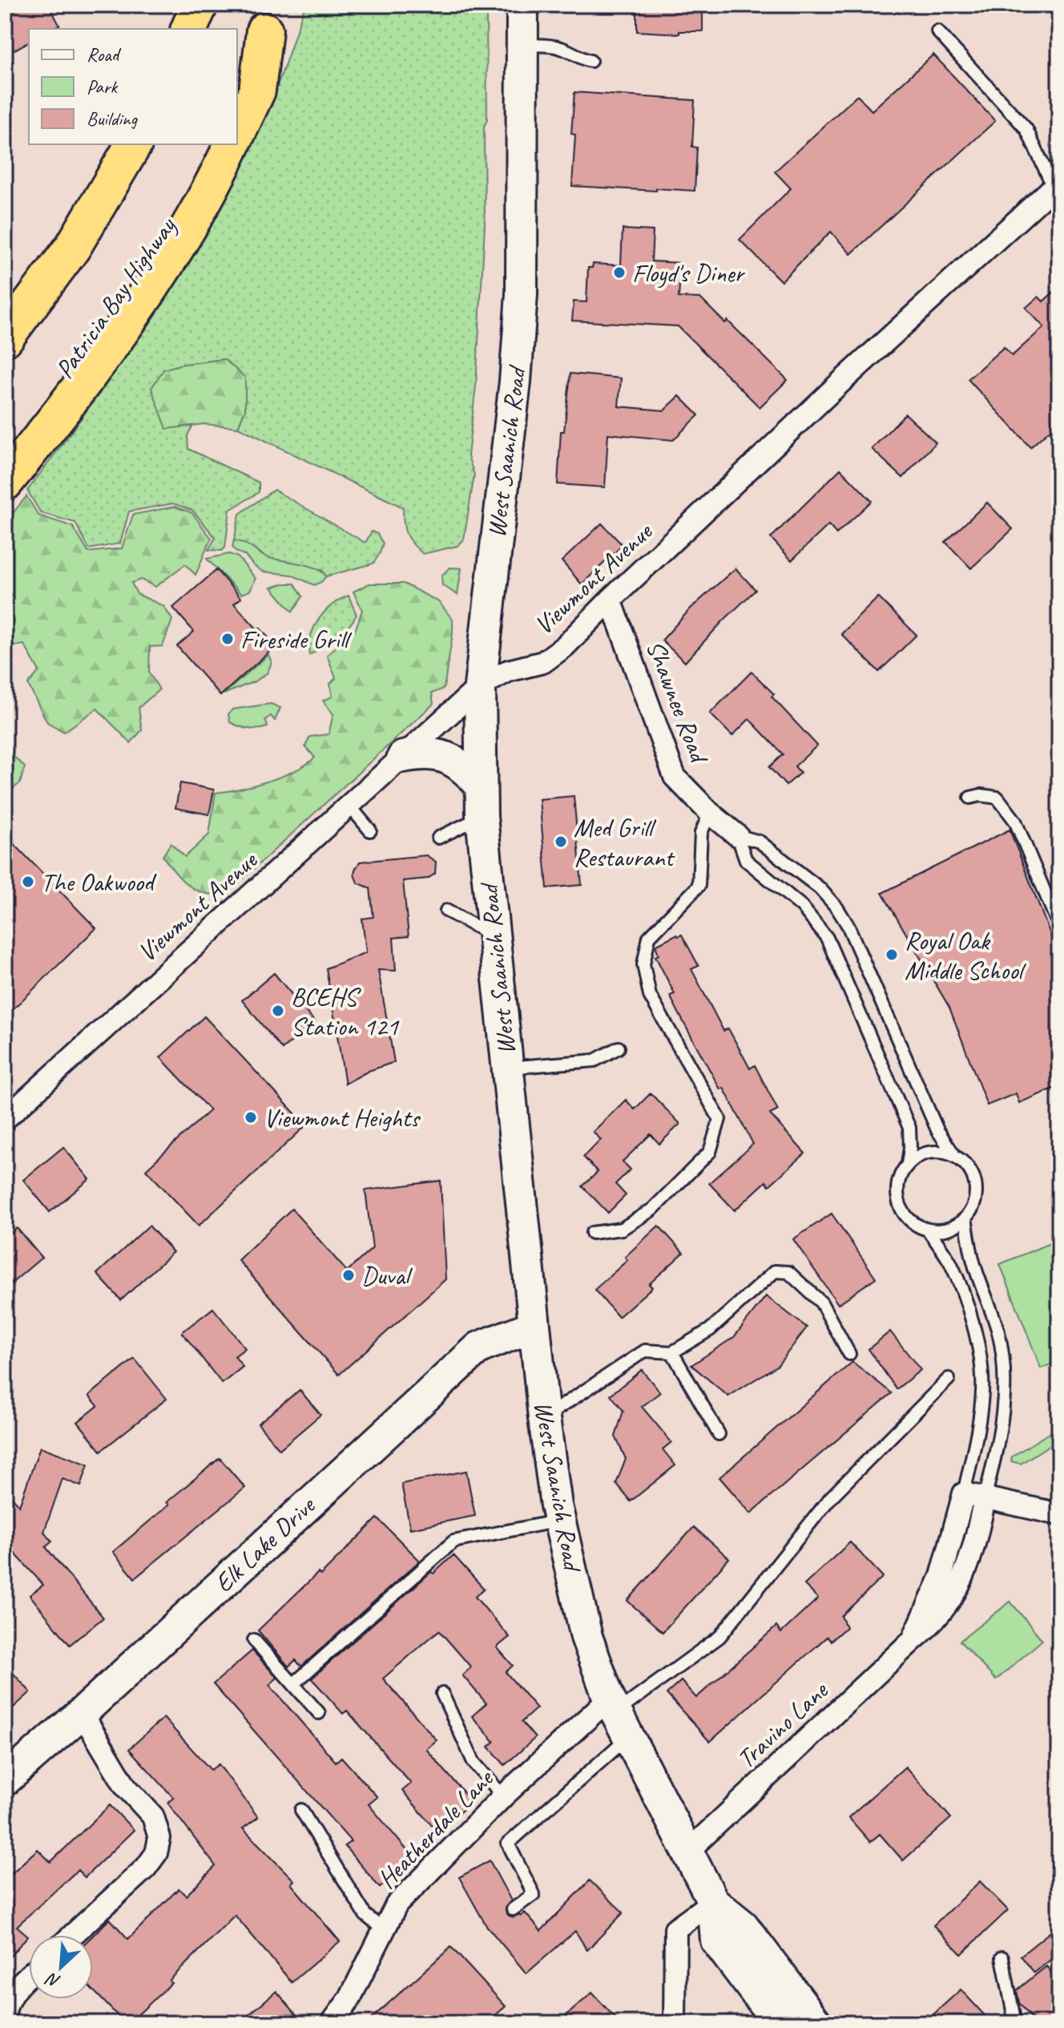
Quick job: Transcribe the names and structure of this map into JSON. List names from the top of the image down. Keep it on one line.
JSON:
{"streets":{"highway":["Patricia Bay Highway"],"main road":["West Saanich Road","Elk Lake Drive"],"street":["Viewmont Avenue","Shawnee Road","Travino Lane","Heatherdale Lane"]},"crossings":[["West Saanich Road","Viewmont Avenue"],["West Saanich Road","Elk Lake Drive"],["West Saanich Road","Travino Lane"],["West Saanich Road","Heatherdale Lane"],["Viewmont Avenue","Shawnee Road"]],"places":["Floyd's Diner","Fireside Grill","Med Grill Restaurant","The Oakwood","Royal Oak Middle School","BCEHS Station 121","Viewmont Heights","Duval"],"legend":["Road","Park","Building"],"north":"bottom left"}
